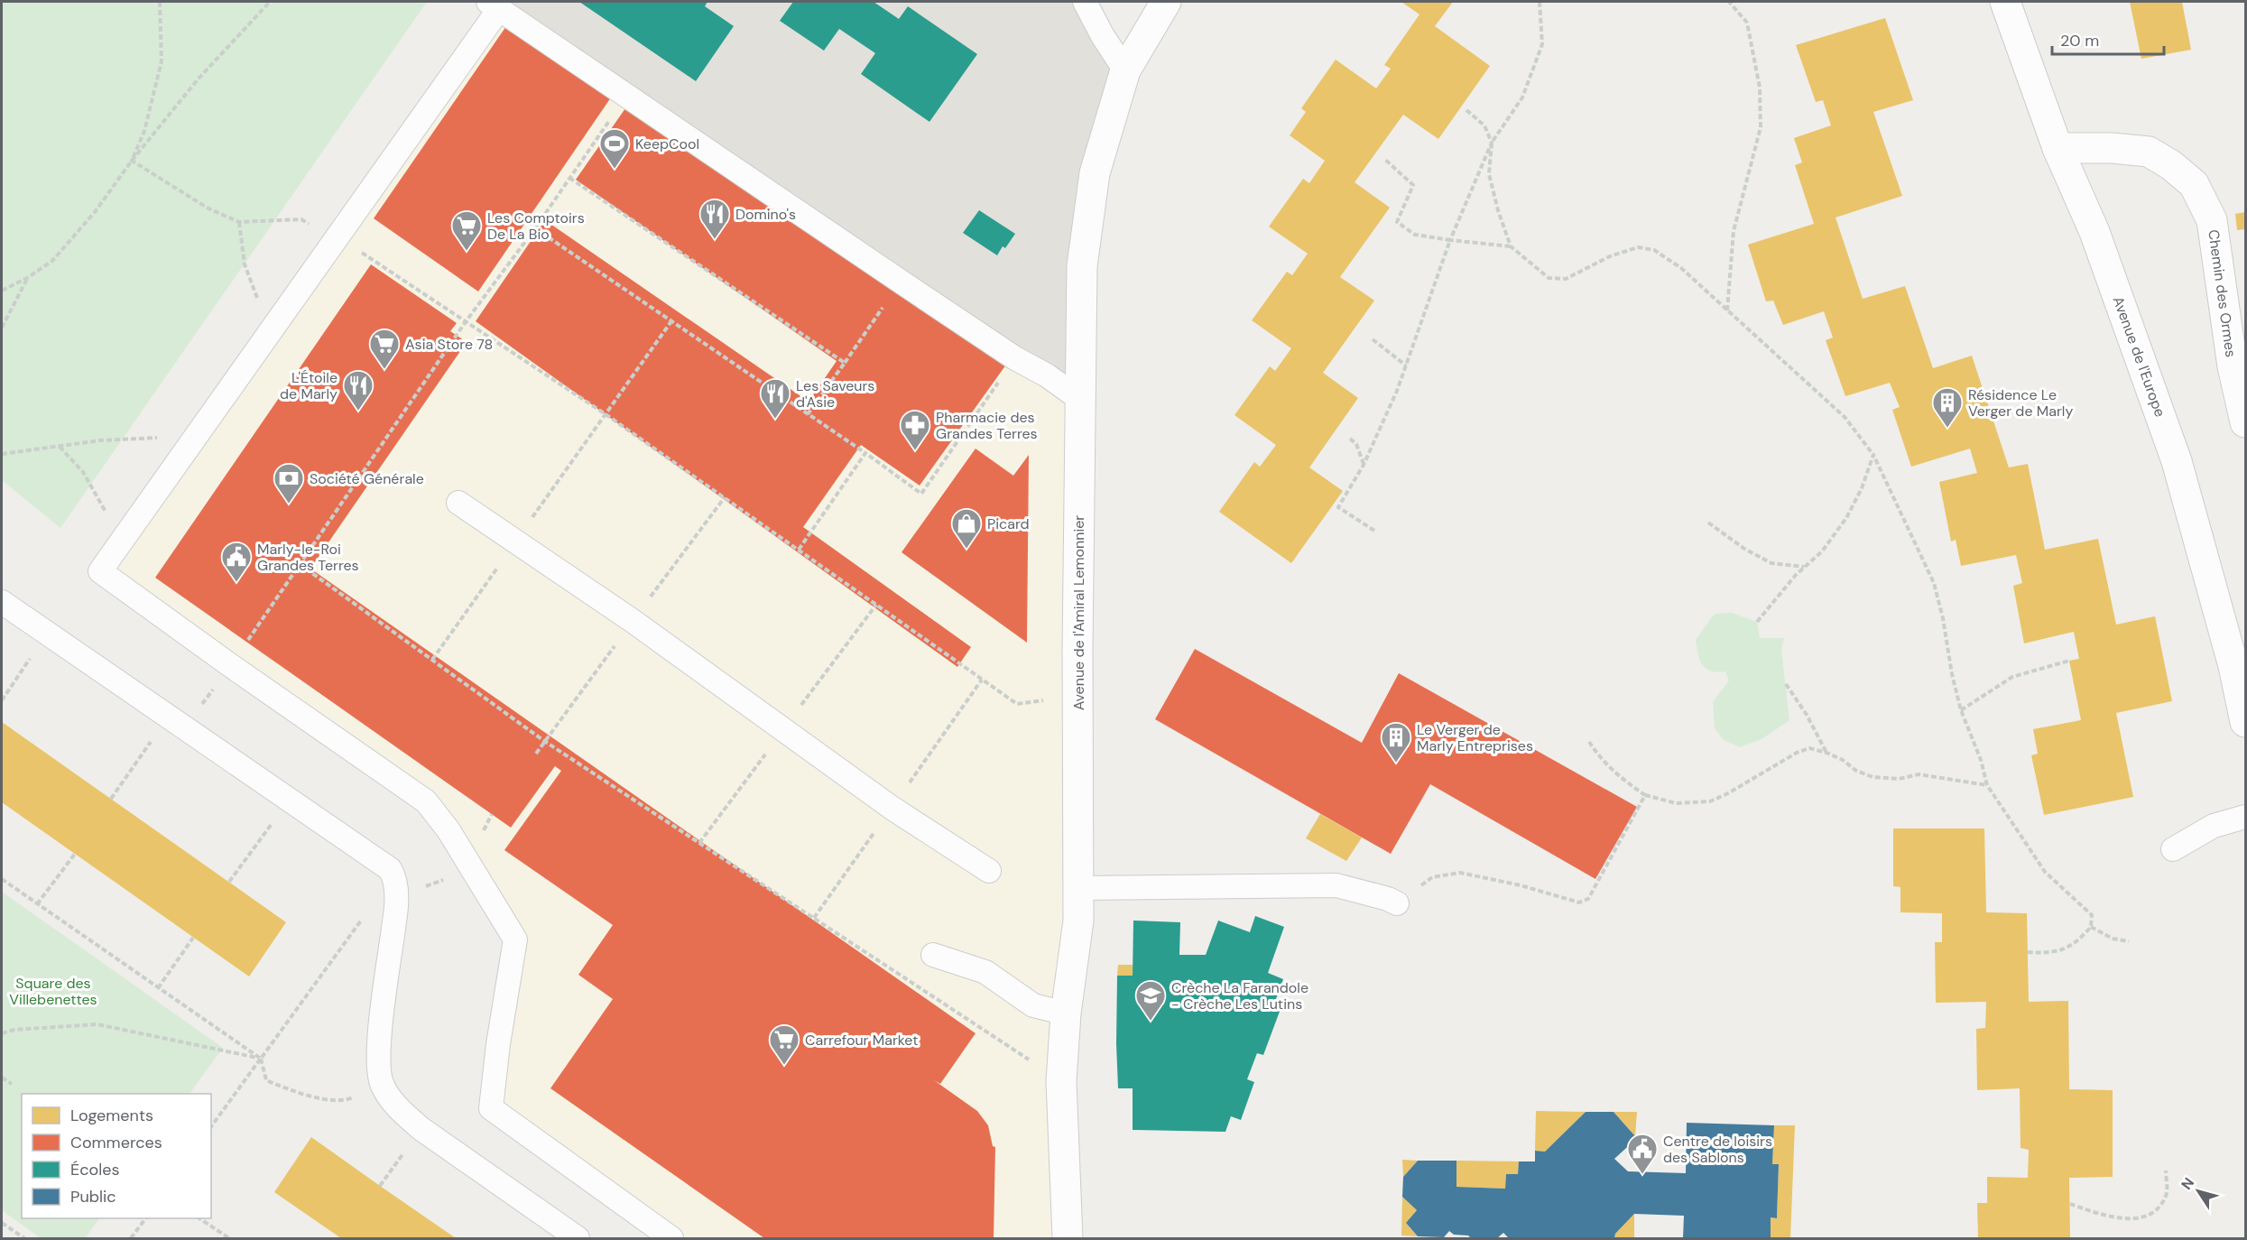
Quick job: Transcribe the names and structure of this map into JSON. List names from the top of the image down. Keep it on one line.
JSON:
{"streets":{"street":["Chemin des Ormes","Avenue de l'Europe","Avenue de l'Amiral Lemonnier"]},"crossings":[["Chemin des Ormes","Avenue de l'Europe"]],"parks":["Square des Villebenettes"],"places":{"sports":["KeepCool"],"restaurant":["Domino's","L'Étoile de Marly","Les Saveurs d'Asie"],"supermarket":["Les Comptoirs De La Bio","Asia Store 78","Carrefour Market"],"building":["Résidence Le Verger de Marly","Le Verger de Marly Entreprises"],"pharmacy":["Pharmacie des Grandes Terres"],"bank":["Société Générale"],"shop":["Picard"],"public building":["Marly-le-Roi Grandes Terres","Centre de loisirs des Sablons"],"school or university":["Crèche La Farandole - Crèche Les Lutins"]},"legend":["Logements","Commerces","Écoles","Public"],"scale_bar":"20 m","north":"top left"}
